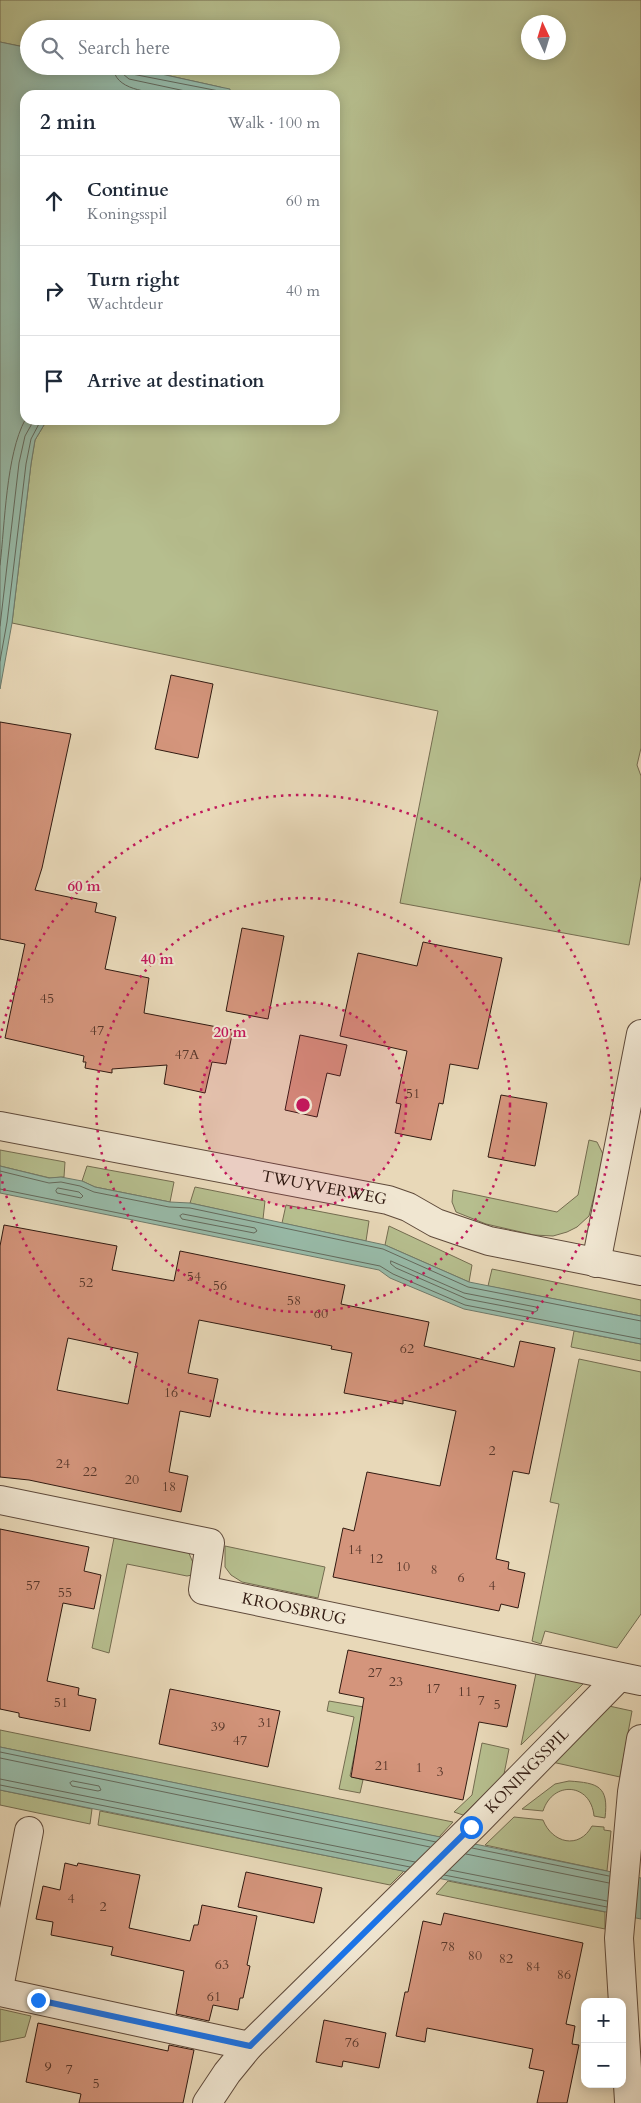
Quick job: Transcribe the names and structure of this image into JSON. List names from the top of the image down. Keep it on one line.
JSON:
{"streets":{"street":["TWUYVERWEG","KROOSBRUG","KONINGSSPIL"]},"crossings":[["KROOSBRUG","KONINGSSPIL"]],"house_numbers":["45","47","47A","51","54","52","56","58","60","62","16","2","24","22","20","18","14","12","10","8","6","57","4","55","27","23","17","11","7","51","5","31","39","47","21","1","3","4","2","78","80","82","63","84","86","61","76","9","7","5"],"north":"top","page":{"search":"Search here","heading":["2 min","Walk · 100 m"],"list":[["Continue","Koningsspil","60 m"],["Turn right","Wachtdeur","40 m"],"Arrive at destination"],"map_buttons":["+","−"]},"rings":["60 m","40 m","20 m"]}
